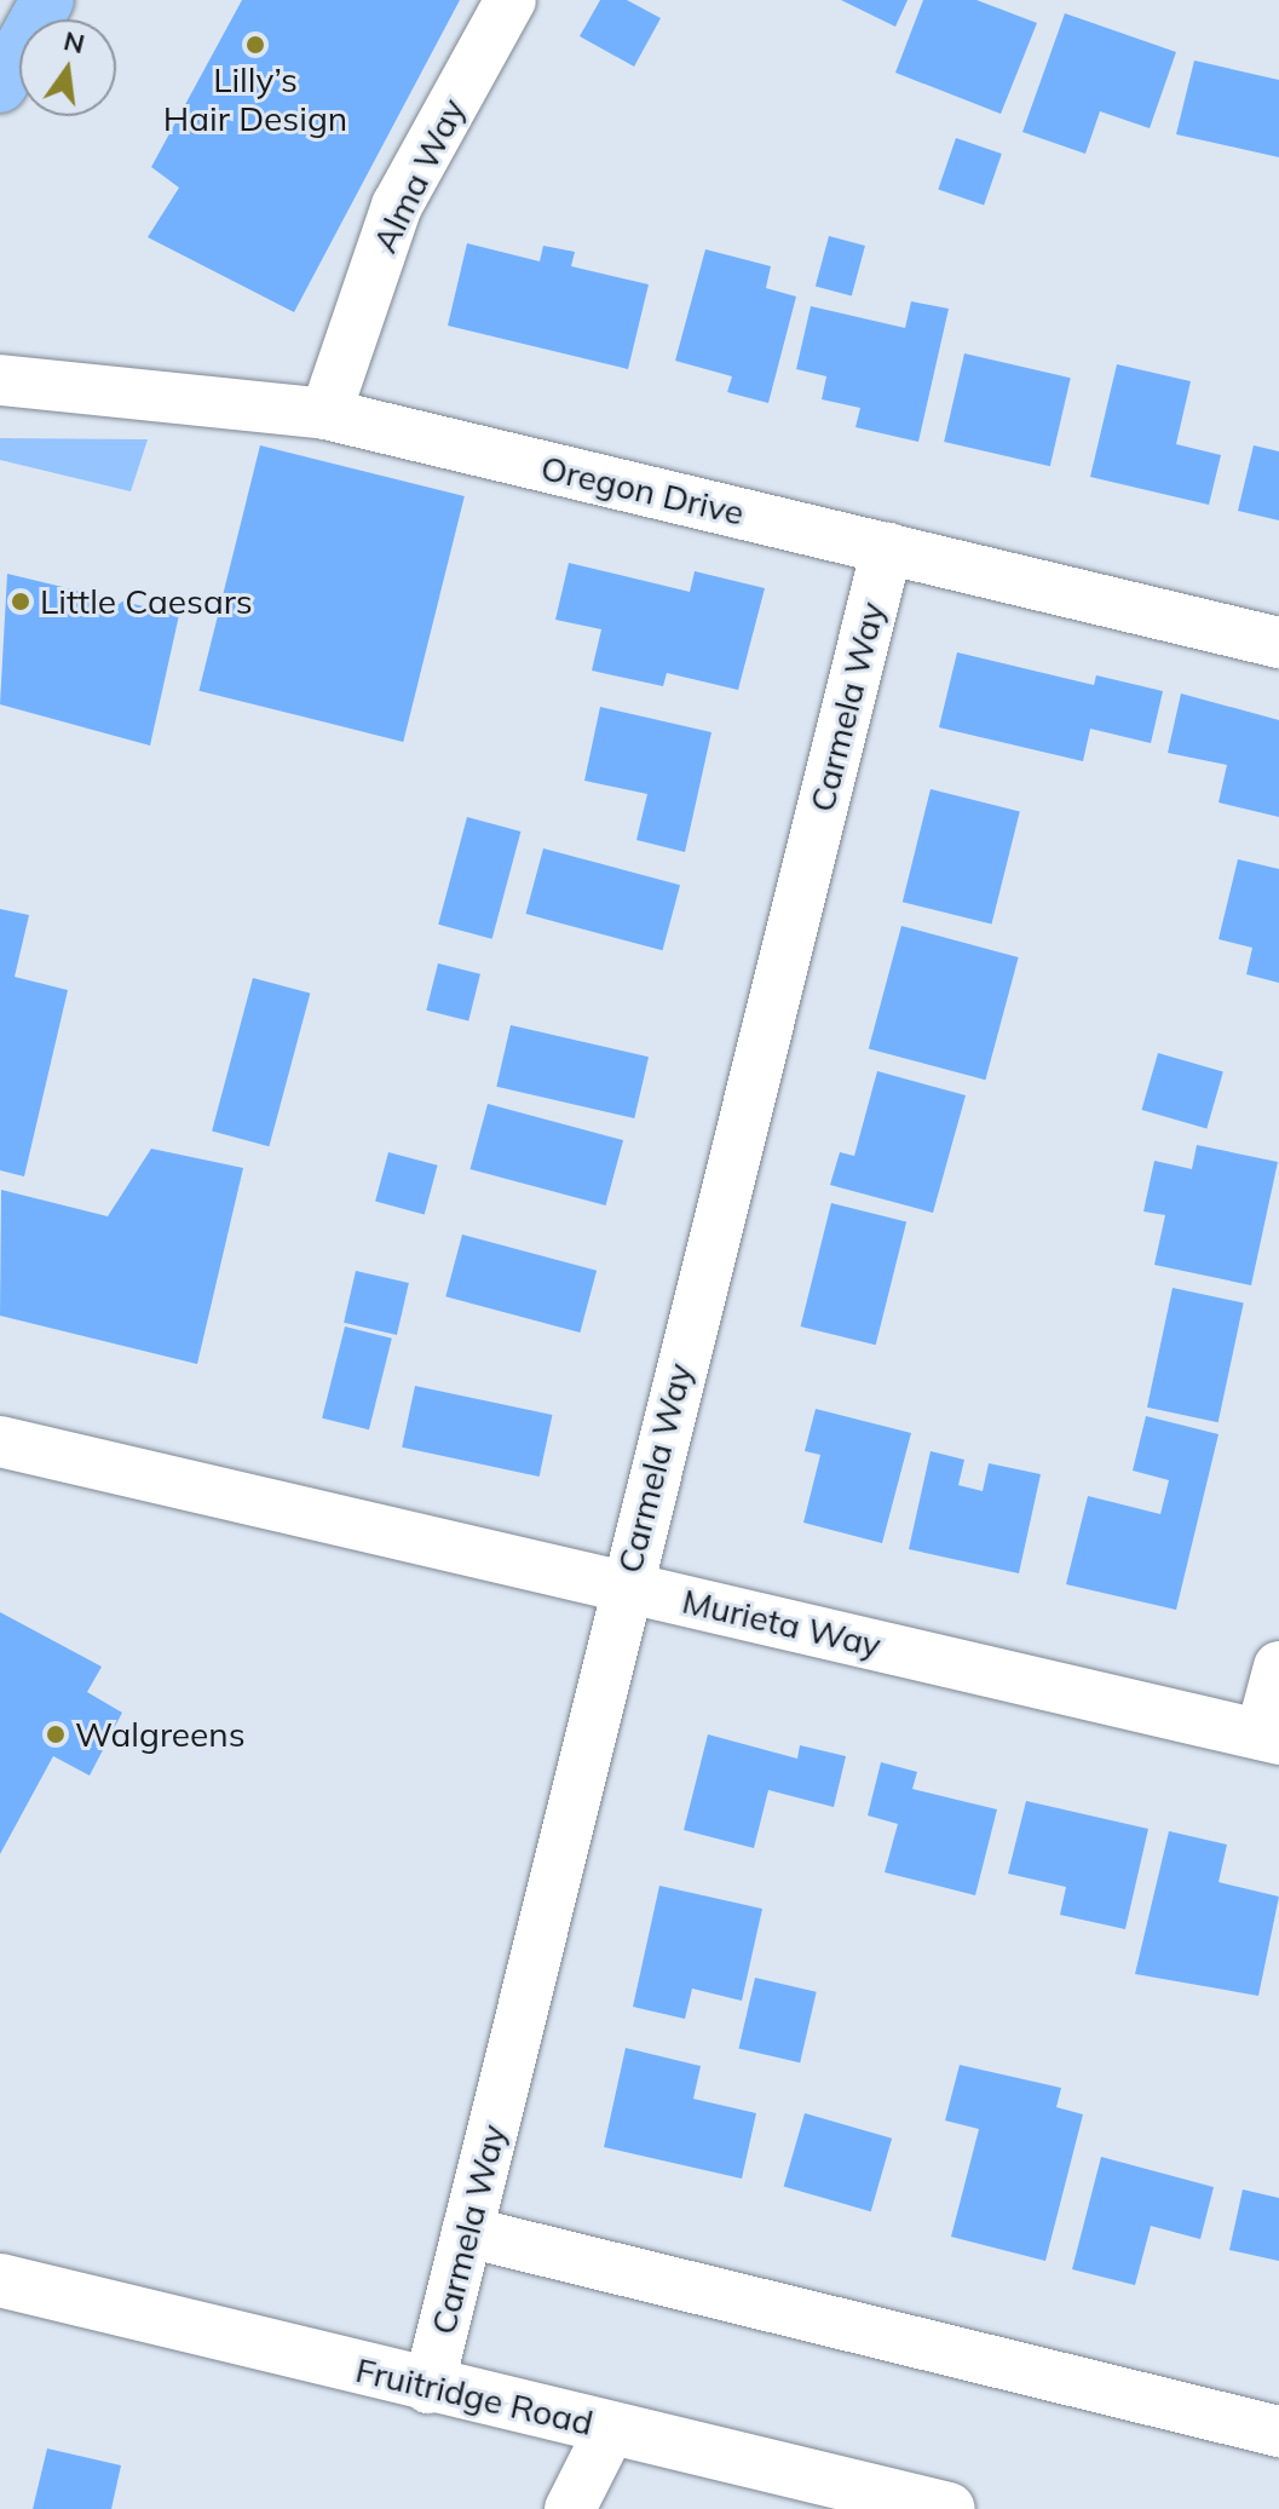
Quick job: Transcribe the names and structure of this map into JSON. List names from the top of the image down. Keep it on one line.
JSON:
{"streets":{"main road":["Fruitridge Road"],"street":["Alma Way","Oregon Drive","Carmela Way","Murieta Way"]},"crossings":[["Alma Way","Oregon Drive"],["Oregon Drive","Carmela Way"],["Carmela Way","Murieta Way"],["Carmela Way","Fruitridge Road"]],"places":["Lilly’s Hair Design","Little Caesars","Walgreens"],"north":"top"}
